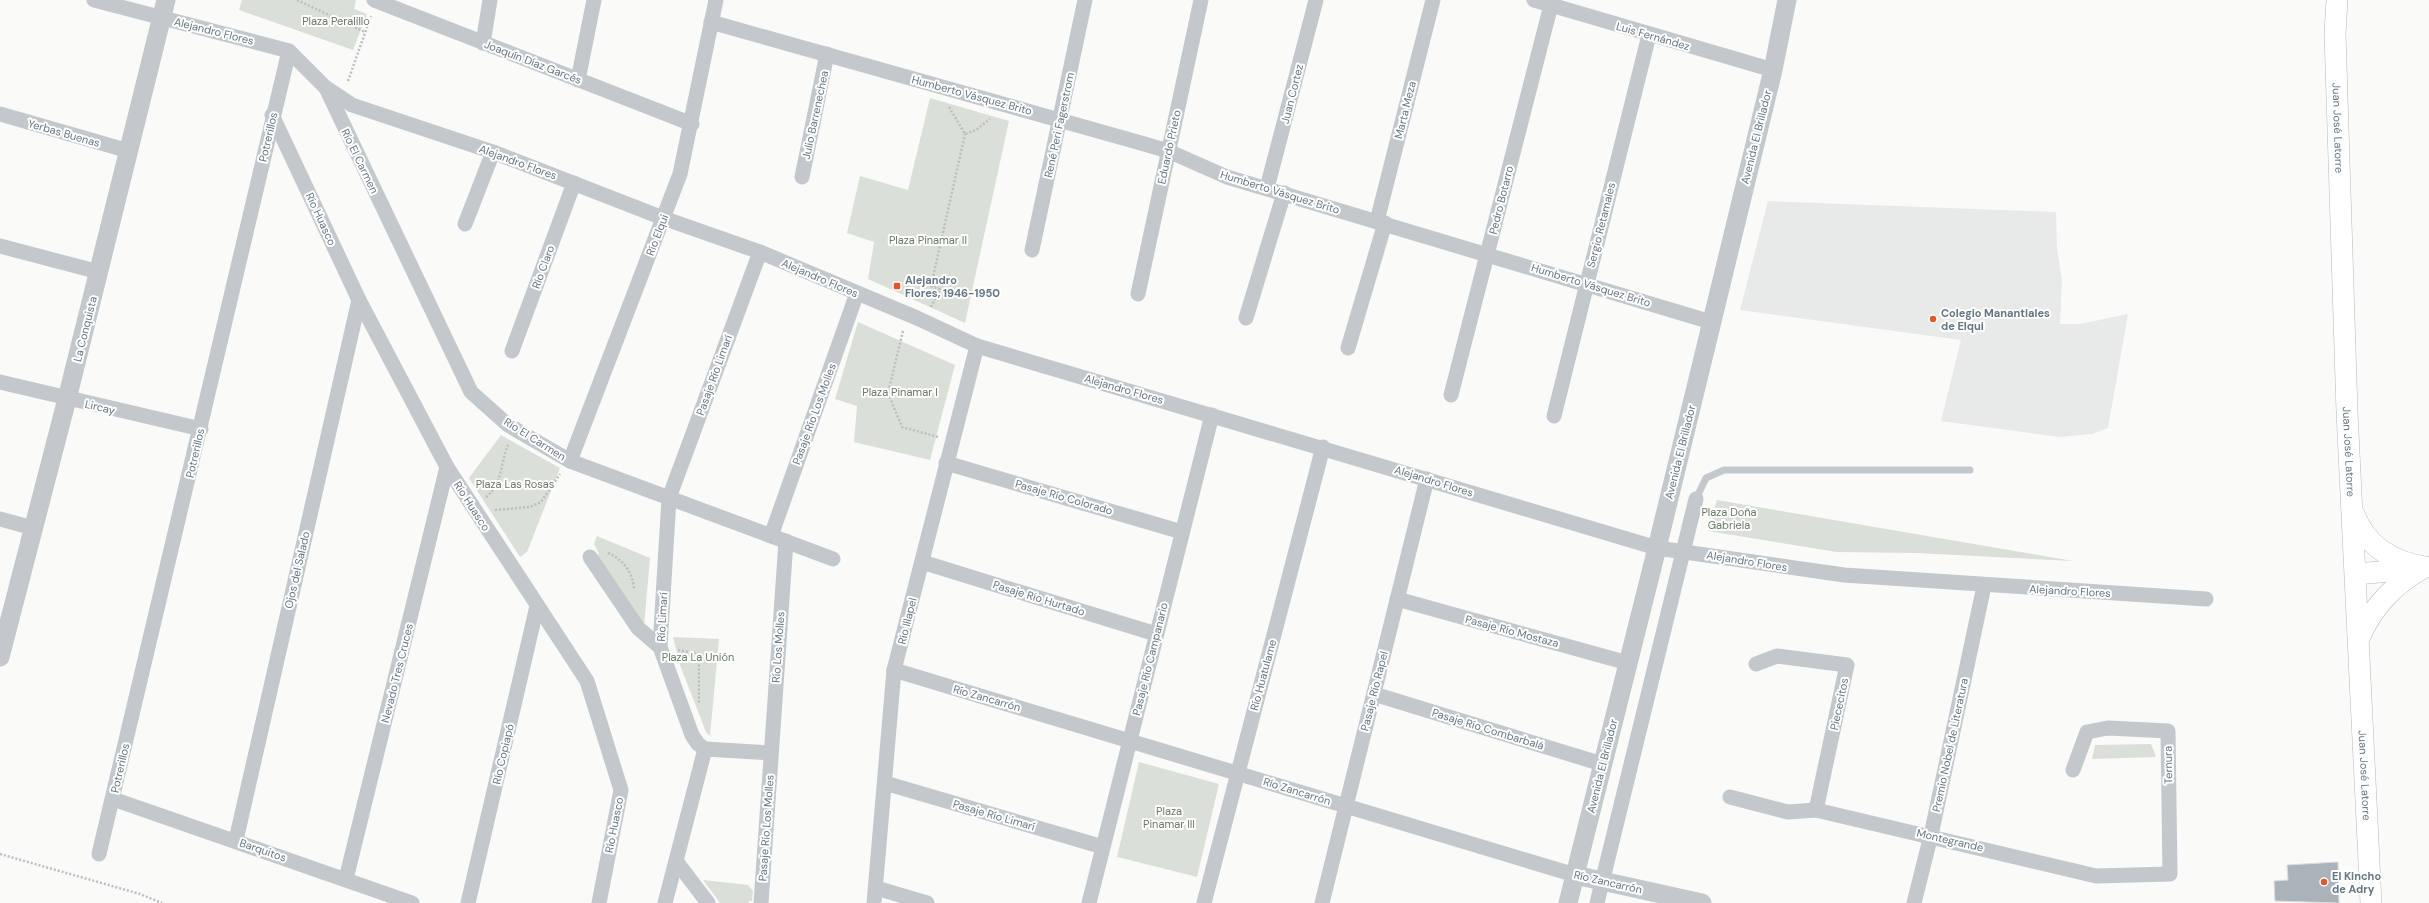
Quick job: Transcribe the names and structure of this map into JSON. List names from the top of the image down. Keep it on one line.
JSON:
{"streets":{"main road":["Juan José Latorre"],"street":["Alejandro Flores","Luis Fernández","Joaquín Díaz Garcés","Juan Cortez","Humberto Vásquez Brito","Marta Meza","Julio Barrenechea","René Peri Fagerstrom","Yerbas Buenas","Potrerillos","Avenida El Brillador","Eduardo Prieto","Río El Carmen","Pedro Botarro","Río Huasco","Sergio Retamales","Río Elqui","Río Claro","La Conquista","Pasaje Río Limarí","Lircay","Pasaje Río Los Molles","Pasaje Río Colorado","Ojos del Salado","Pasaje Río Hurtado","Río Limarí","Río Illapel","Pasaje Río Mostaza","Río Los Molles","Pasaje Río Campanario","Nevado Tres Cruces","Río Huatulame","Pasaje Río Rapel","Río Zancarrón","Piececitos","Pasaje Río Combarbalá","Premio Nobel de Literatura","Río Copiapó","Ternura","Montegrande","Barquitos"]},"crossings":[["Alejandro Flores","Potrerillos"],["Alejandro Flores","Avenida El Brillador"],["Alejandro Flores","Río El Carmen"],["Alejandro Flores","Río Elqui"],["Alejandro Flores","Río Claro"],["Alejandro Flores","La Conquista"],["Alejandro Flores","Pasaje Río Limarí"],["Alejandro Flores","Pasaje Río Los Molles"],["Alejandro Flores","Río Illapel"],["Alejandro Flores","Pasaje Río Campanario"],["Alejandro Flores","Río Huatulame"],["Alejandro Flores","Pasaje Río Rapel"],["Alejandro Flores","Premio Nobel de Literatura"],["Luis Fernández","Avenida El Brillador"],["Luis Fernández","Pedro Botarro"],["Luis Fernández","Sergio Retamales"],["Joaquín Díaz Garcés","Río Elqui"],["Juan Cortez","Humberto Vásquez Brito"],["Humberto Vásquez Brito","Marta Meza"],["Humberto Vásquez Brito","Julio Barrenechea"],["Humberto Vásquez Brito","René Peri Fagerstrom"],["Humberto Vásquez Brito","Avenida El Brillador"],["Humberto Vásquez Brito","Eduardo Prieto"],["Humberto Vásquez Brito","Pedro Botarro"],["Humberto Vásquez Brito","Sergio Retamales"],["Humberto Vásquez Brito","Río Elqui"],["Yerbas Buenas","La Conquista"],["Potrerillos","Río Huasco"],["Potrerillos","Lircay"],["Potrerillos","Barquitos"],["Avenida El Brillador","Pasaje Río Mostaza"],["Avenida El Brillador","Río Zancarrón"],["Avenida El Brillador","Pasaje Río Combarbalá"],["Río El Carmen","Río Elqui"],["Río El Carmen","Pasaje Río Limarí"],["Río El Carmen","Pasaje Río Los Molles"],["Río El Carmen","Río Limarí"],["Río El Carmen","Río Los Molles"],["Río Huasco","Ojos del Salado"],["Río Huasco","Nevado Tres Cruces"],["Río Huasco","Río Copiapó"],["La Conquista","Lircay"],["Pasaje Río Limarí","Río Limarí"],["Pasaje Río Limarí","Río Illapel"],["Pasaje Río Limarí","Pasaje Río Campanario"],["Pasaje Río Los Molles","Río Los Molles"],["Pasaje Río Colorado","Río Illapel"],["Pasaje Río Colorado","Pasaje Río Campanario"],["Ojos del Salado","Barquitos"],["Pasaje Río Hurtado","Río Illapel"],["Pasaje Río Hurtado","Pasaje Río Campanario"],["Río Illapel","Río Zancarrón"],["Pasaje Río Mostaza","Pasaje Río Rapel"],["Pasaje Río Campanario","Río Zancarrón"],["Nevado Tres Cruces","Barquitos"],["Río Huatulame","Río Zancarrón"],["Pasaje Río Rapel","Río Zancarrón"],["Pasaje Río Rapel","Pasaje Río Combarbalá"],["Piececitos","Montegrande"],["Premio Nobel de Literatura","Montegrande"],["Ternura","Montegrande"]],"parks":["Plaza Peralillo","Plaza Pinamar II","Plaza Pinamar I","Plaza Las Rosas","Plaza Doña Gabriela","Plaza La Unión","Plaza Pinamar III"],"places":{"transit":["Alejandro Flores, 1946-1950"],"other":["Colegio Manantiales de Elqui","El Kincho de Adry"]}}
